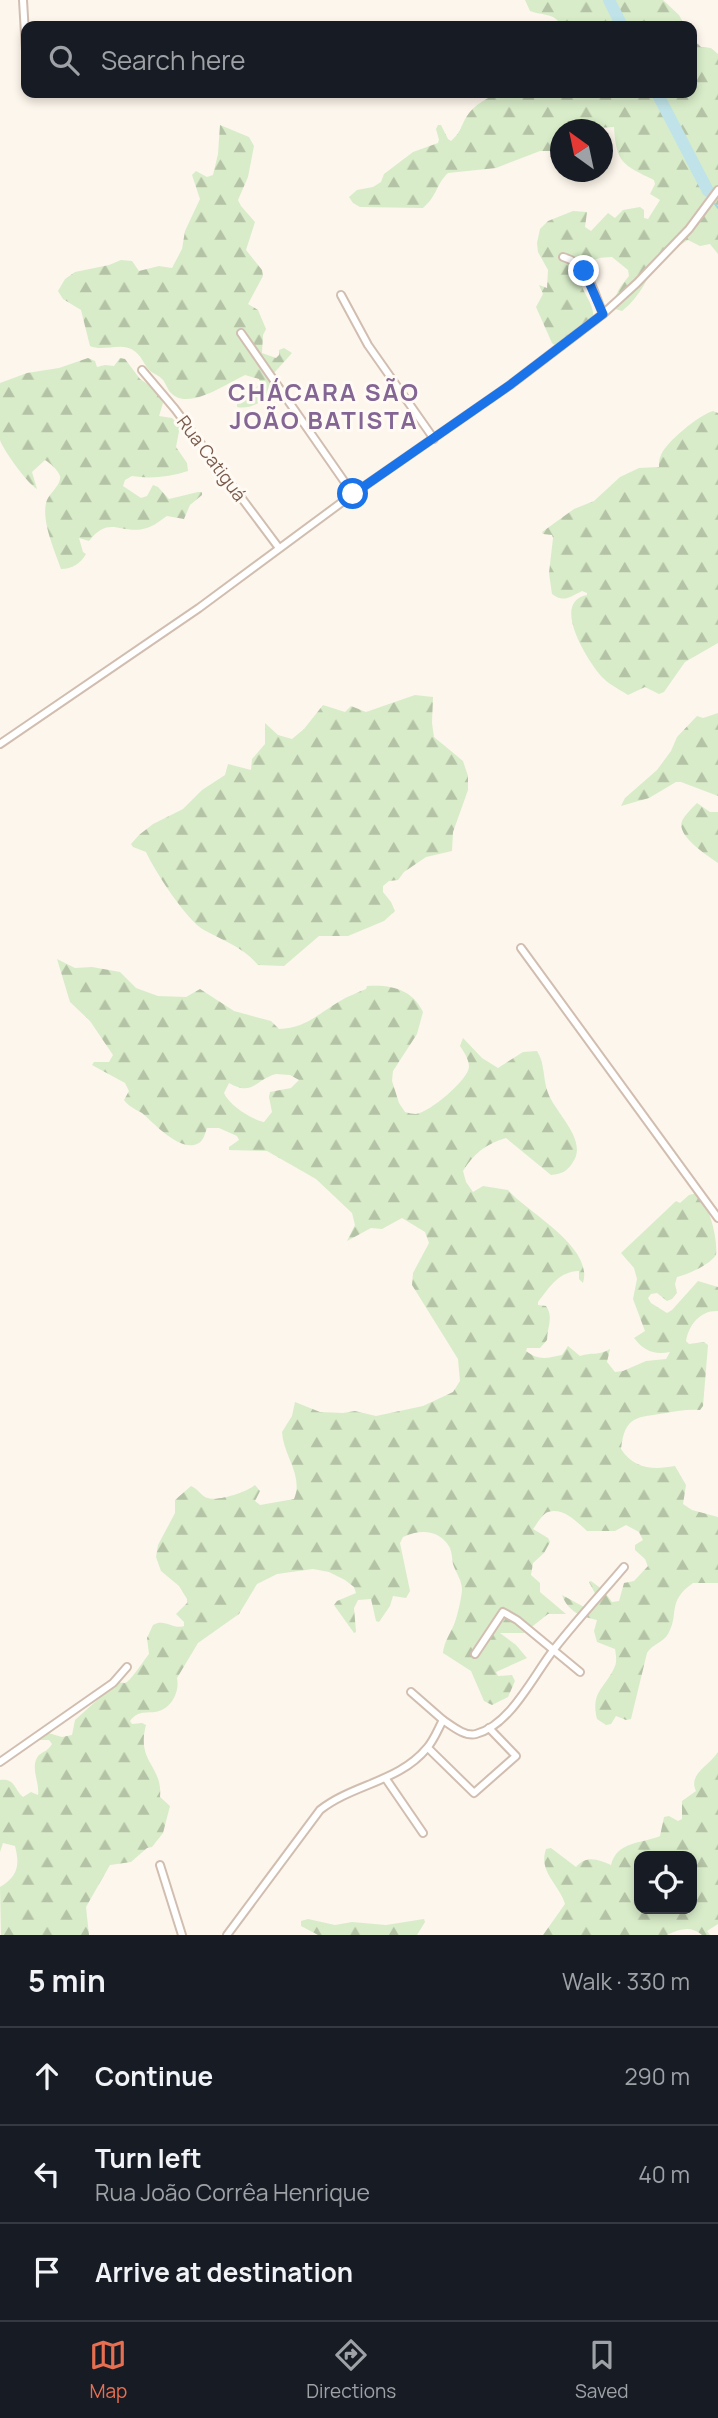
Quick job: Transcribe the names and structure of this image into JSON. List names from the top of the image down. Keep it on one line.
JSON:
{"streets":{"street":["Rua Catiguá"]},"districts":["CHÁCARA SÃO JOÃO BATISTA"],"north":"top left","page":{"search":"Search here","heading":["5 min","Walk · 330 m"],"list":[["Continue","290 m"],["Turn left","Rua João Corrêa Henrique","40 m"],"Arrive at destination"],"nav":["Map","Directions","Saved"]}}
